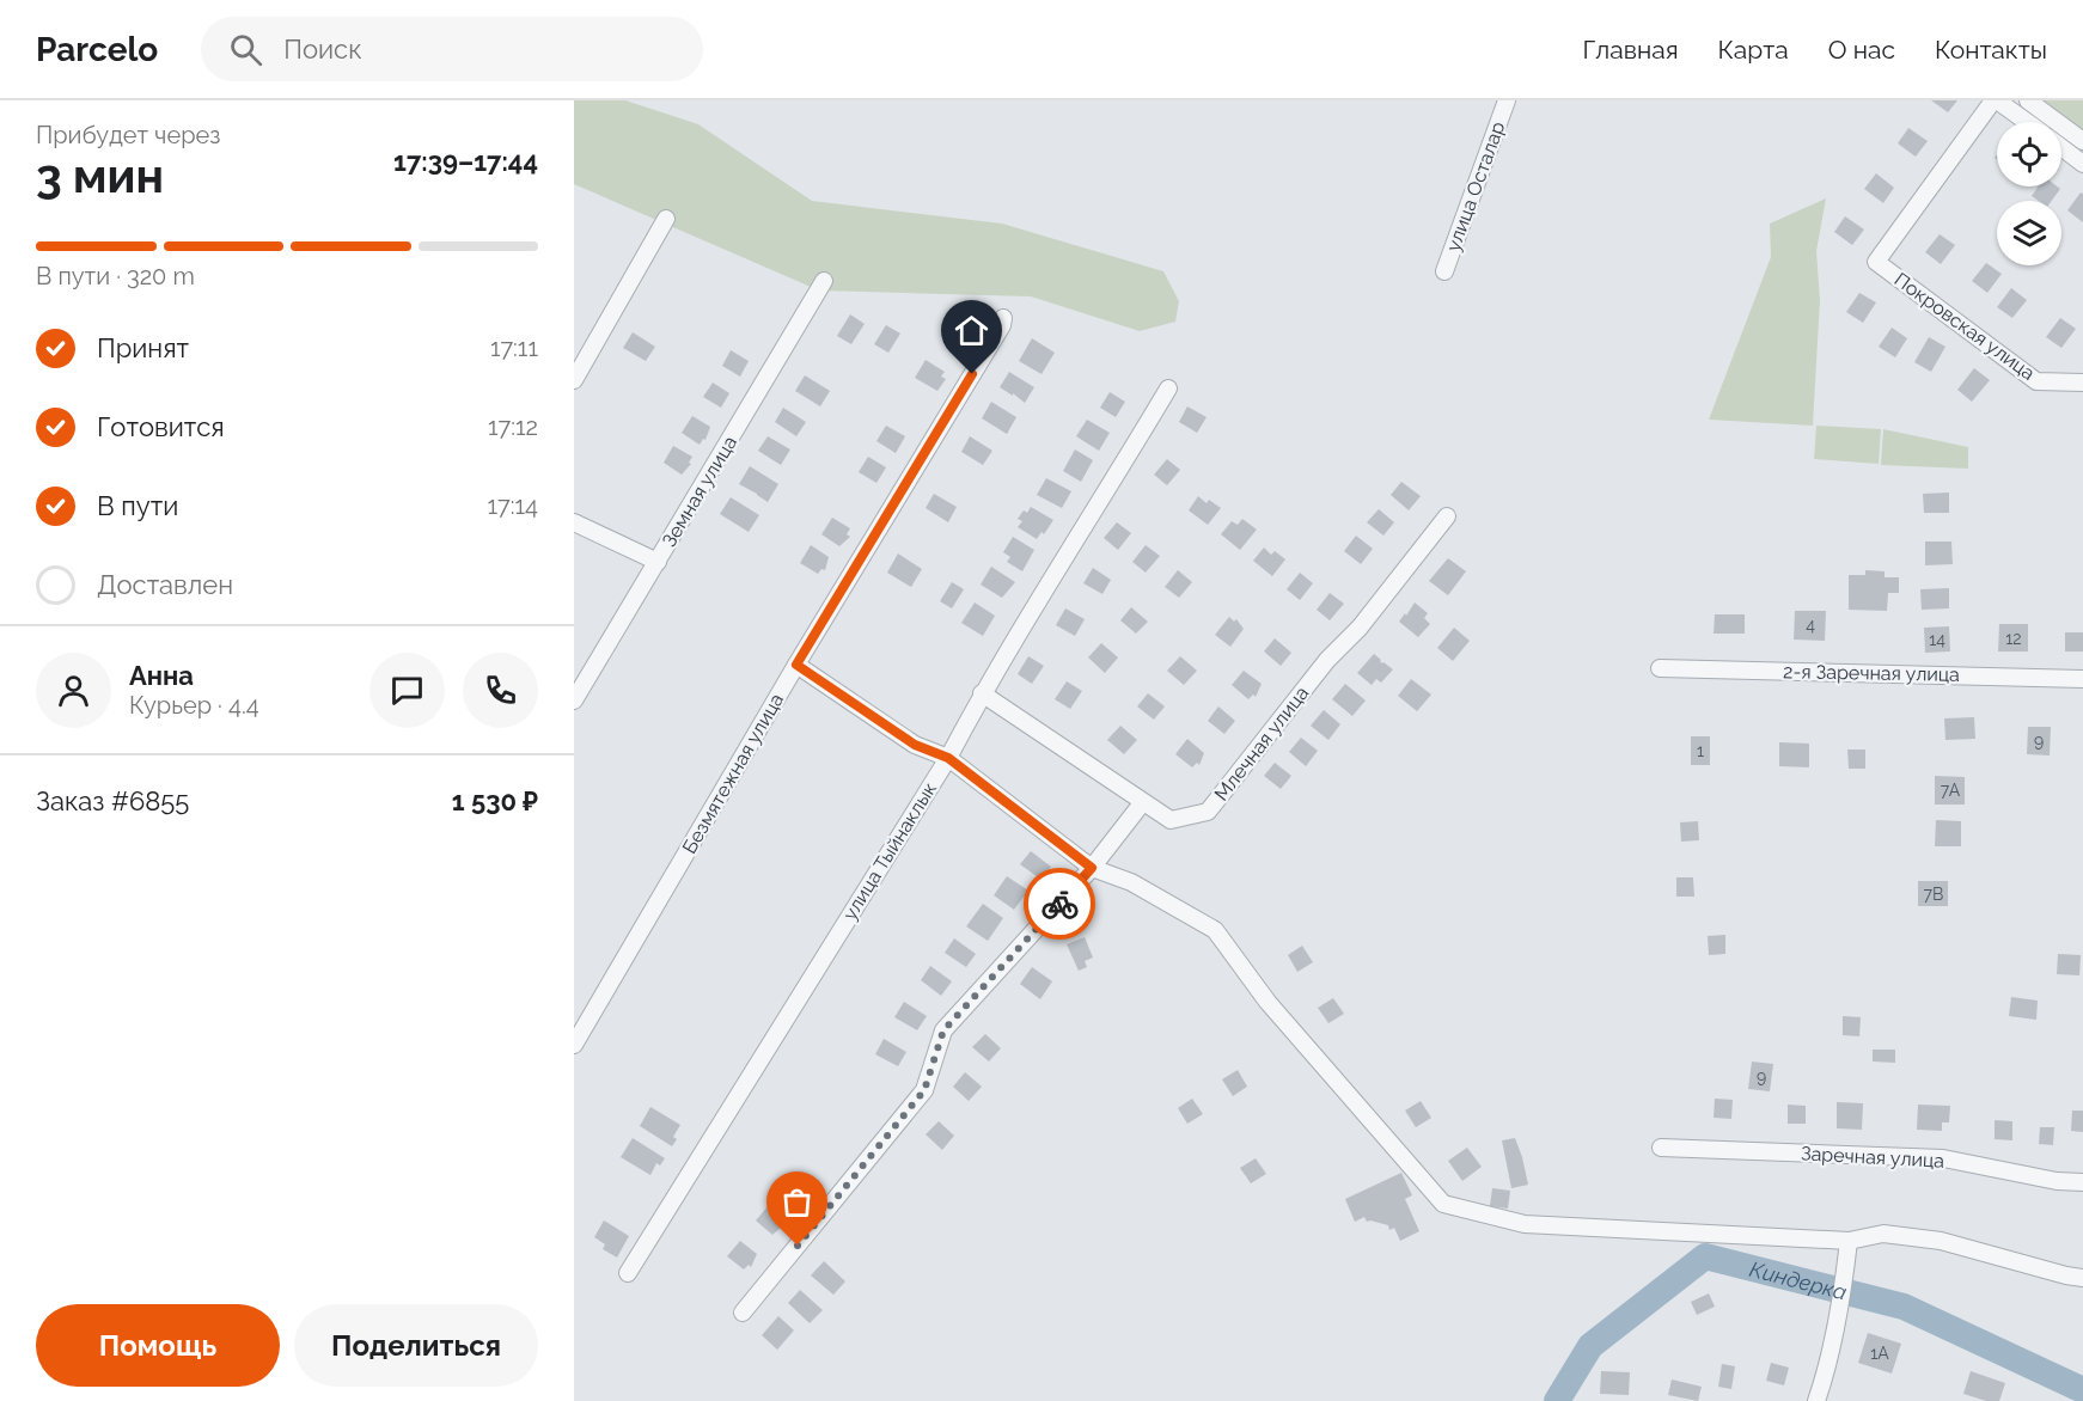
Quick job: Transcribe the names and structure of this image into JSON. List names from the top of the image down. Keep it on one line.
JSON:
{"streets":{"street":["улица Осталар","Покровская улица","Земная улица","2-я Заречная улица","Млечная улица","Безмятежная улица","улица Тыйнаклык","Заречная улица"]},"crossings":[["Млечная улица","улица Тыйнаклык"]],"water":["Киндерка"],"house_numbers":["4","12","14","9","1","7А","7В","9","1А"],"page":{"header":"Parcelo","search":"Поиск","nav":["Главная","Карта","О нас","Контакты"],"heading":["3 мин","Прибудет через","17:39–17:44"],"panel":["Анна","Курьер · 4.4","Заказ #6855","1 530 ₽"],"bar":"В пути · 320 m","list":[["Принят","17:11"],["Готовится","17:12"],["В пути","17:14"],"Доставлен"],"buttons":["Помощь","Поделиться"]}}
